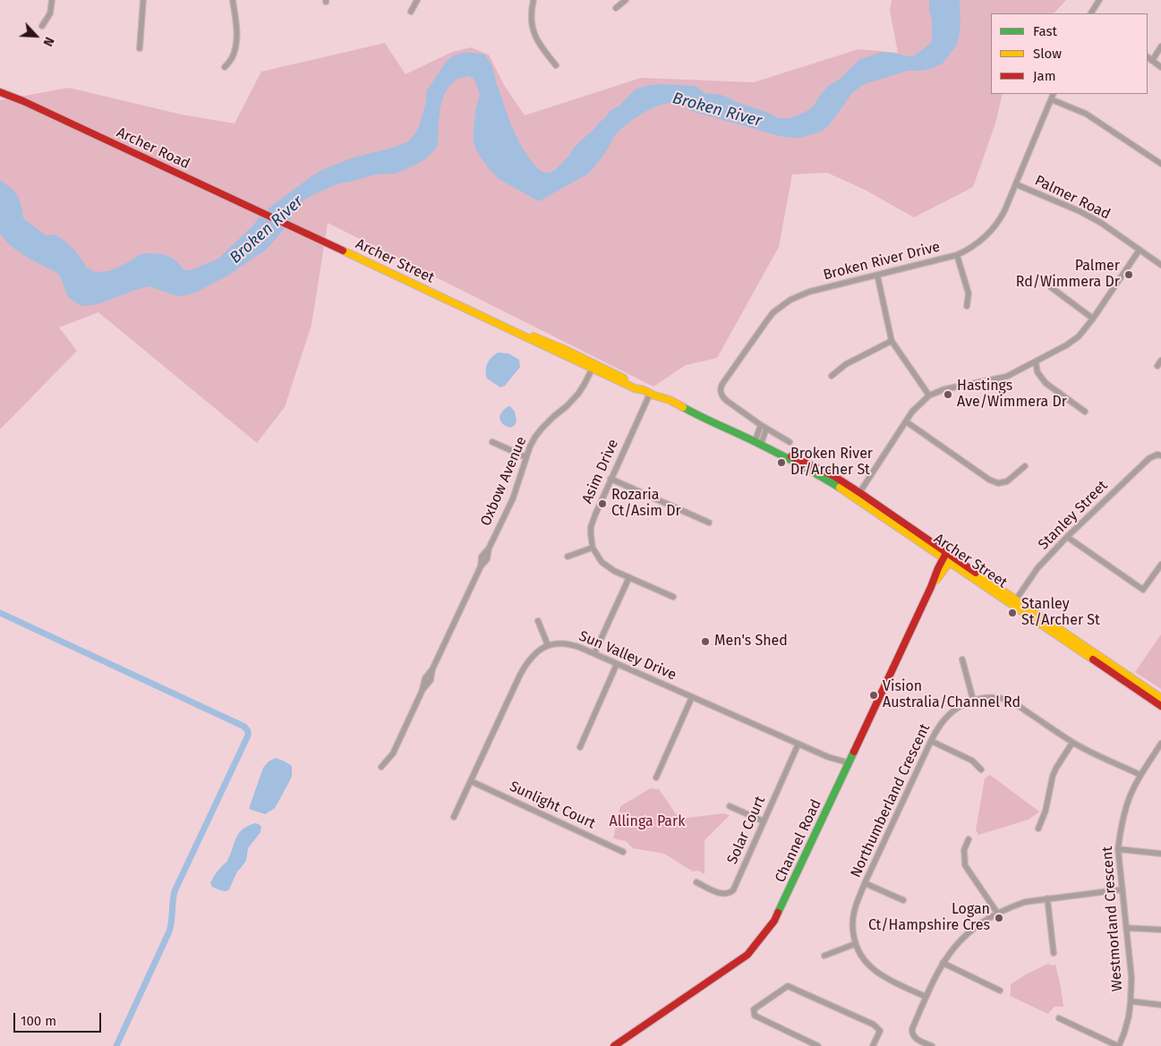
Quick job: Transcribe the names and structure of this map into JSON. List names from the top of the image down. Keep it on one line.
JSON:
{"streets":{"main road":["Archer Road","Archer Street","Channel Road"],"street":["Palmer Road","Broken River Drive","Asim Drive","Oxbow Avenue","Stanley Street","Sun Valley Drive","Northumberland Crescent","Sunlight Court","Solar Court","Westmorland Crescent"]},"crossings":[["Archer Road","Archer Street"],["Palmer Road","Broken River Drive"],["Archer Street","Asim Drive"],["Archer Street","Oxbow Avenue"],["Archer Street","Stanley Street"],["Archer Street","Channel Road"],["Sun Valley Drive","Solar Court"],["Sun Valley Drive","Channel Road"],["Northumberland Crescent","Westmorland Crescent"]],"water":["Broken River"],"parks":["Allinga Park"],"places":["Palmer Rd/Wimmera Dr","Hastings Ave/Wimmera Dr","Broken River Dr/Archer St","Rozaria Ct/Asim Dr","Stanley St/Archer St","Men's Shed","Vision Australia/Channel Rd","Logan Ct/Hampshire Cres"],"legend":["Fast","Slow","Jam"],"scale_bar":"100 m","north":"bottom right"}
